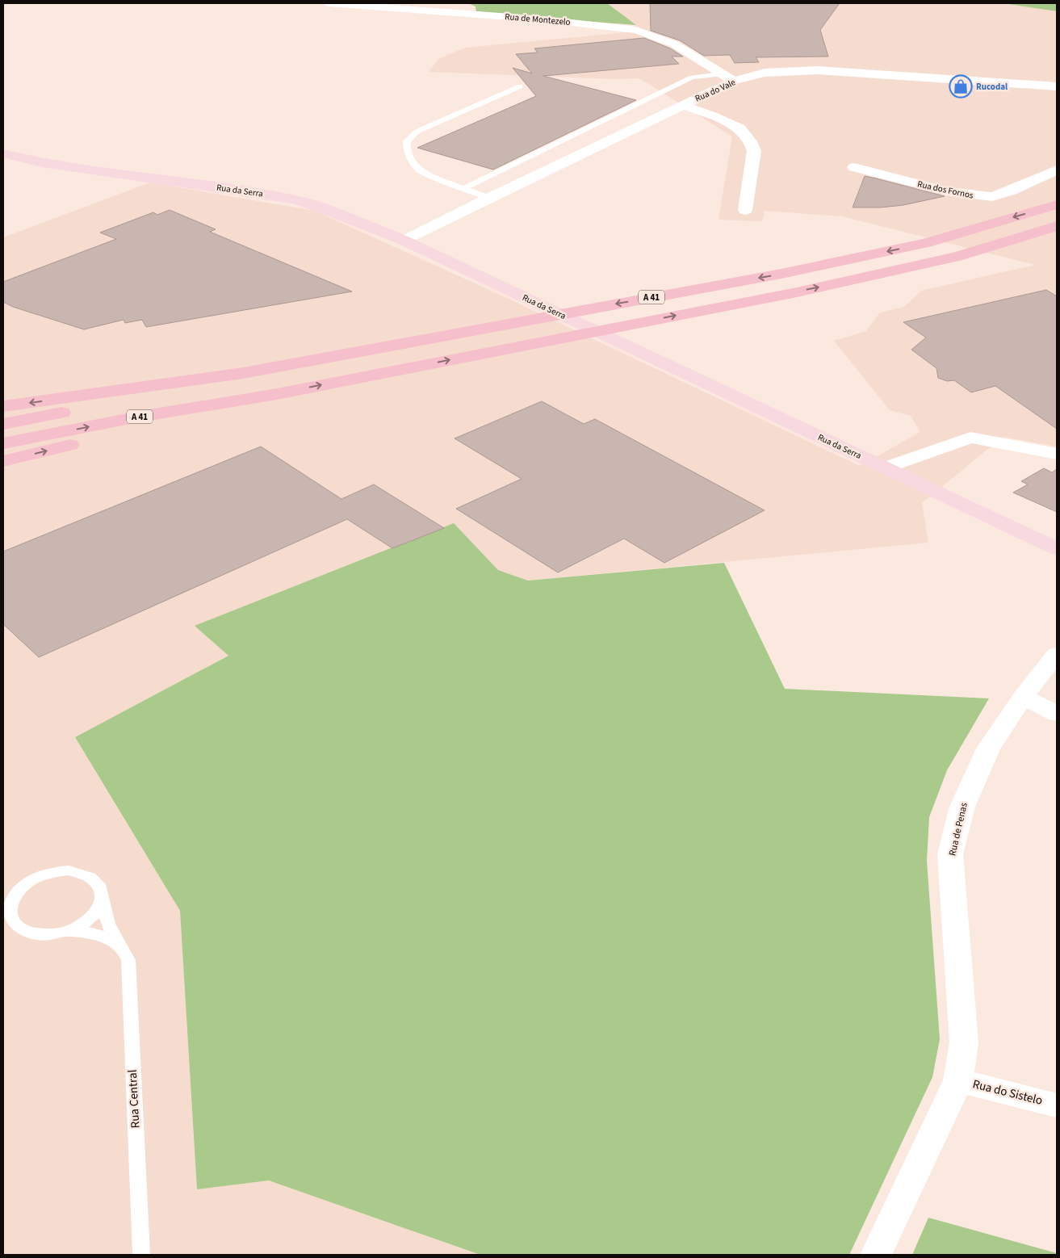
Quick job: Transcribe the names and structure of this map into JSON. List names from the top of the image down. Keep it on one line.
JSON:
{"streets":{"highway":["A 41"],"main road":["Rua da Serra"],"street":["Rua de Montezelo","Rua do Vale","Rua dos Fornos","Rua de Penas","Rua do Sistelo"],"lane":["Rua Central"]},"crossings":[["Rua de Montezelo","Rua do Vale"],["Rua do Vale","Rua da Serra"],["Rua de Penas","Rua do Sistelo"]],"places":{"shop":["Rucodal"]}}
